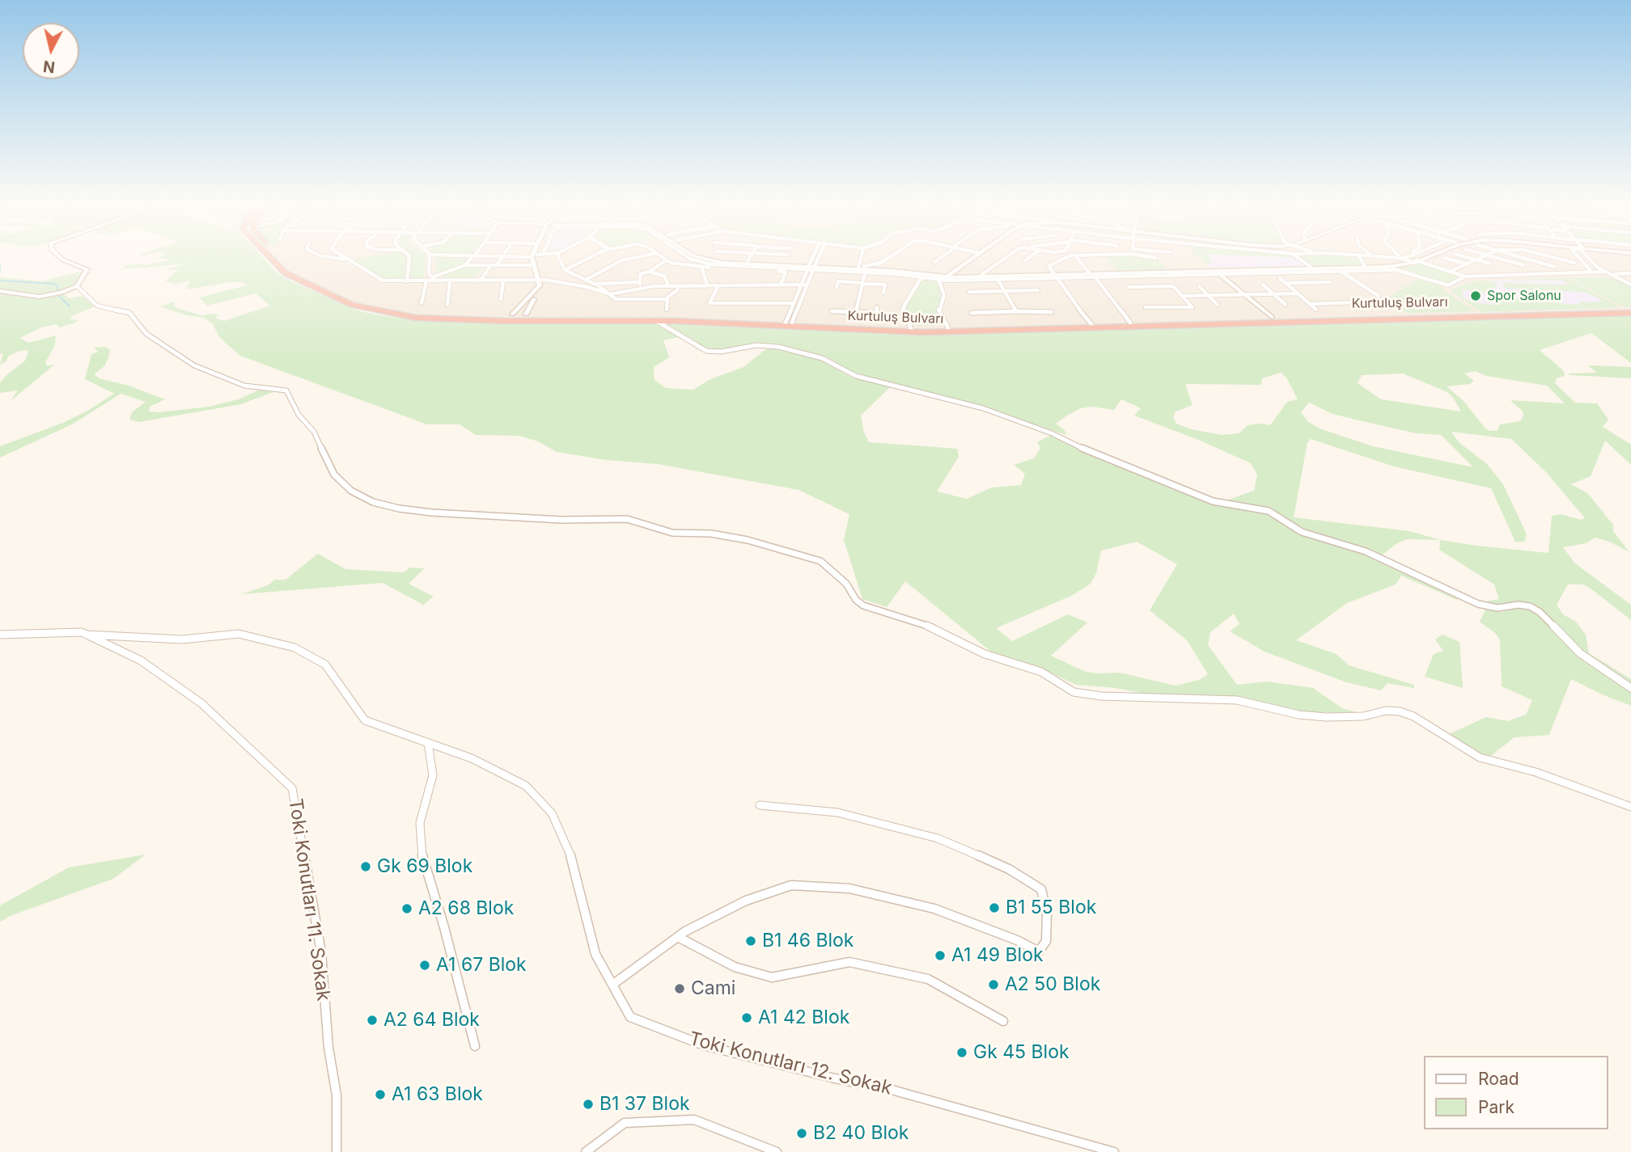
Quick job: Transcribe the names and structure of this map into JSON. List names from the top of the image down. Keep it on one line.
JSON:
{"streets":{"highway":["Kurtuluş Bulvarı"],"street":["Toki Konutları 11. Sokak","Toki Konutları 12. Sokak"]},"crossings":[["Toki Konutları 11. Sokak","Toki Konutları 12. Sokak"]],"places":["Spor Salonu","Gk 69 Blok","B1 55 Blok","A2 68 Blok","B1 46 Blok","A1 49 Blok","A1 67 Blok","A2 50 Blok","Cami","A1 42 Blok","A2 64 Blok","Gk 45 Blok","A1 63 Blok","B1 37 Blok","B2 40 Blok"],"legend":["Road","Park"],"north":"bottom"}
